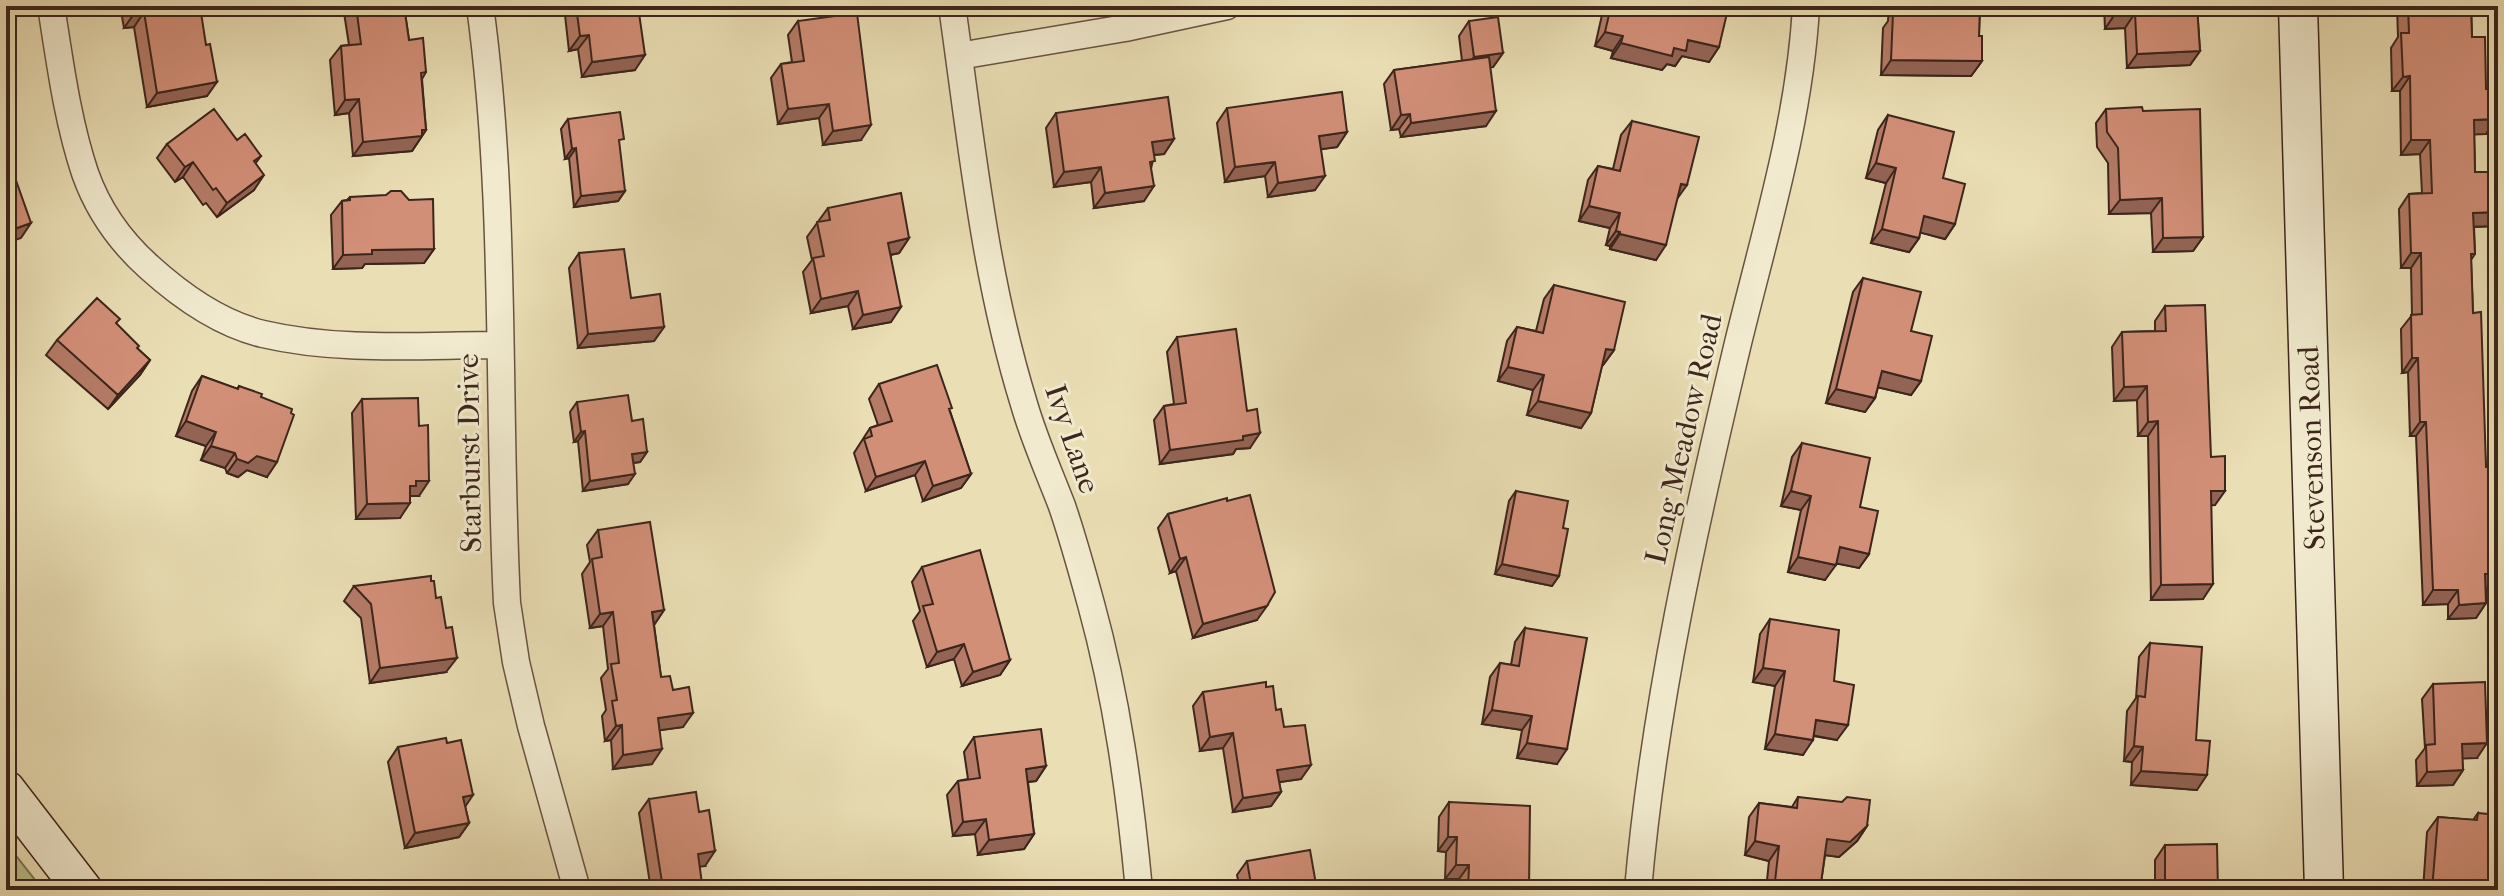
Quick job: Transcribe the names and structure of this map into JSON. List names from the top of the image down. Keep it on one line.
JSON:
{"streets":{"main road":["Stevenson Road"],"street":["Ivy Lane","Long Meadow Road","Starburst Drive"]}}
